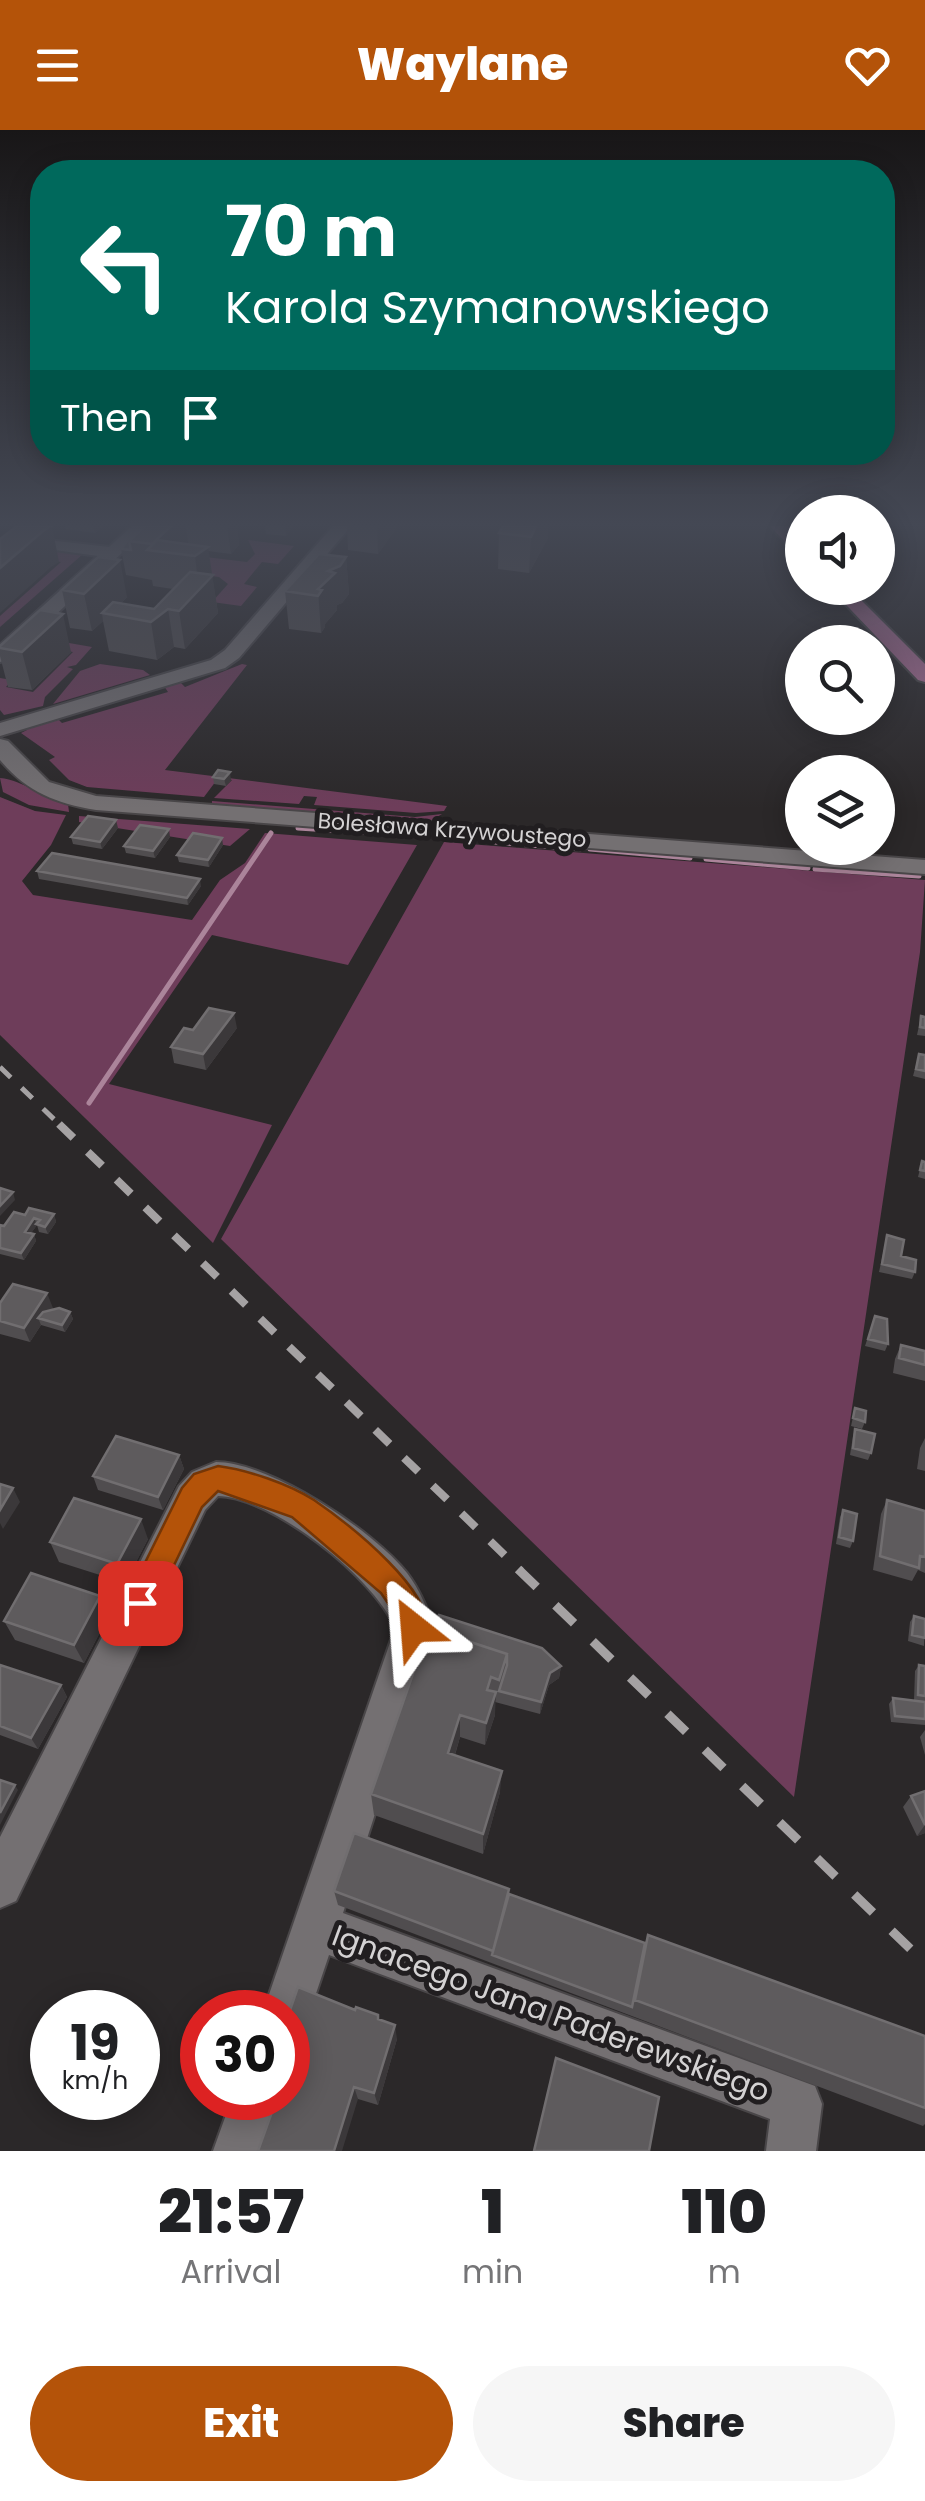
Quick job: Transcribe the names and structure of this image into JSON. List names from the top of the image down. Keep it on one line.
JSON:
{"streets":{"street":["Bolesława Krzywoustego","Ignacego Jana Paderewskiego"]},"page":{"header":"Waylane","turn":["70 m","Karola Szymanowskiego"],"then":"Then","speed":"19 km/h","limit":"30","eta":["21:57","Arrival","1","min","110","m"],"buttons":["Exit","Share"]}}
